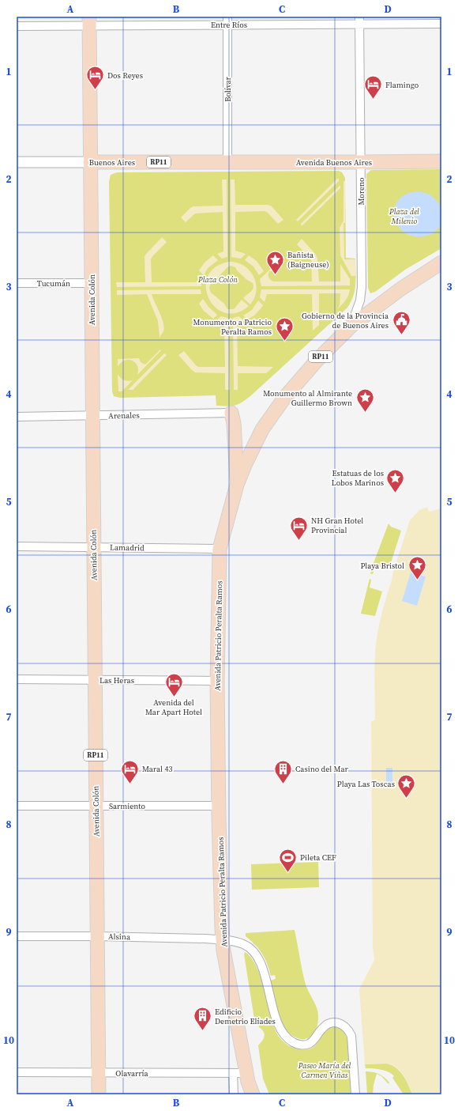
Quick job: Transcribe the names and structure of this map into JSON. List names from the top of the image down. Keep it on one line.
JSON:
{"streets":{"main road":["Buenos Aires","RP11","Avenida Buenos Aires","Avenida Colón","Avenida Patricio Peralta Ramos"],"street":["Entre Ríos","Bolívar","Moreno","Tucumán","Arenales","Lamadrid","Las Heras","Sarmiento","Alsina","Olavarría"]},"crossings":[["Entre Ríos","Bolívar"],["Entre Ríos","Moreno"],["Entre Ríos","Avenida Colón"],["Bolívar","Buenos Aires"],["Bolívar","Avenida Buenos Aires"],["Buenos Aires","Avenida Buenos Aires"],["Buenos Aires","Avenida Colón"],["RP11","Arenales"],["RP11","Avenida Patricio Peralta Ramos"],["Avenida Buenos Aires","Moreno"],["Moreno","Avenida Patricio Peralta Ramos"],["Tucumán","Avenida Colón"],["Avenida Colón","Arenales"],["Avenida Colón","Lamadrid"],["Avenida Colón","Las Heras"],["Avenida Colón","Sarmiento"],["Avenida Colón","Alsina"],["Avenida Colón","Olavarría"],["Lamadrid","Avenida Patricio Peralta Ramos"],["Avenida Patricio Peralta Ramos","Las Heras"],["Avenida Patricio Peralta Ramos","Sarmiento"],["Avenida Patricio Peralta Ramos","Alsina"],["Avenida Patricio Peralta Ramos","Olavarría"]],"parks":["Plaza del Milenio","Plaza Colón","Paseo María del Carmen Viñas"],"places":{"hotel":["Dos Reyes","Flamingo","NH Gran Hotel Provincial","Avenida del Mar Apart Hotel","Maral 43"],"place":["Bañista (Baigneuse)","Monumento a Patricio Peralta Ramos","Monumento al Almirante Guillermo Brown","Estatuas de los Lobos Marinos","Playa Bristol","Playa Las Toscas"],"public building":["Gobierno de la Provincia de Buenos Aires"],"building":["Casino del Mar","Edificio Demetrio Elíades"],"sports":["Pileta CEF"]},"grid":{"columns":["A","B","C","D"],"rows":["1","2","3","4","5","6","7","8","9","10"]}}
